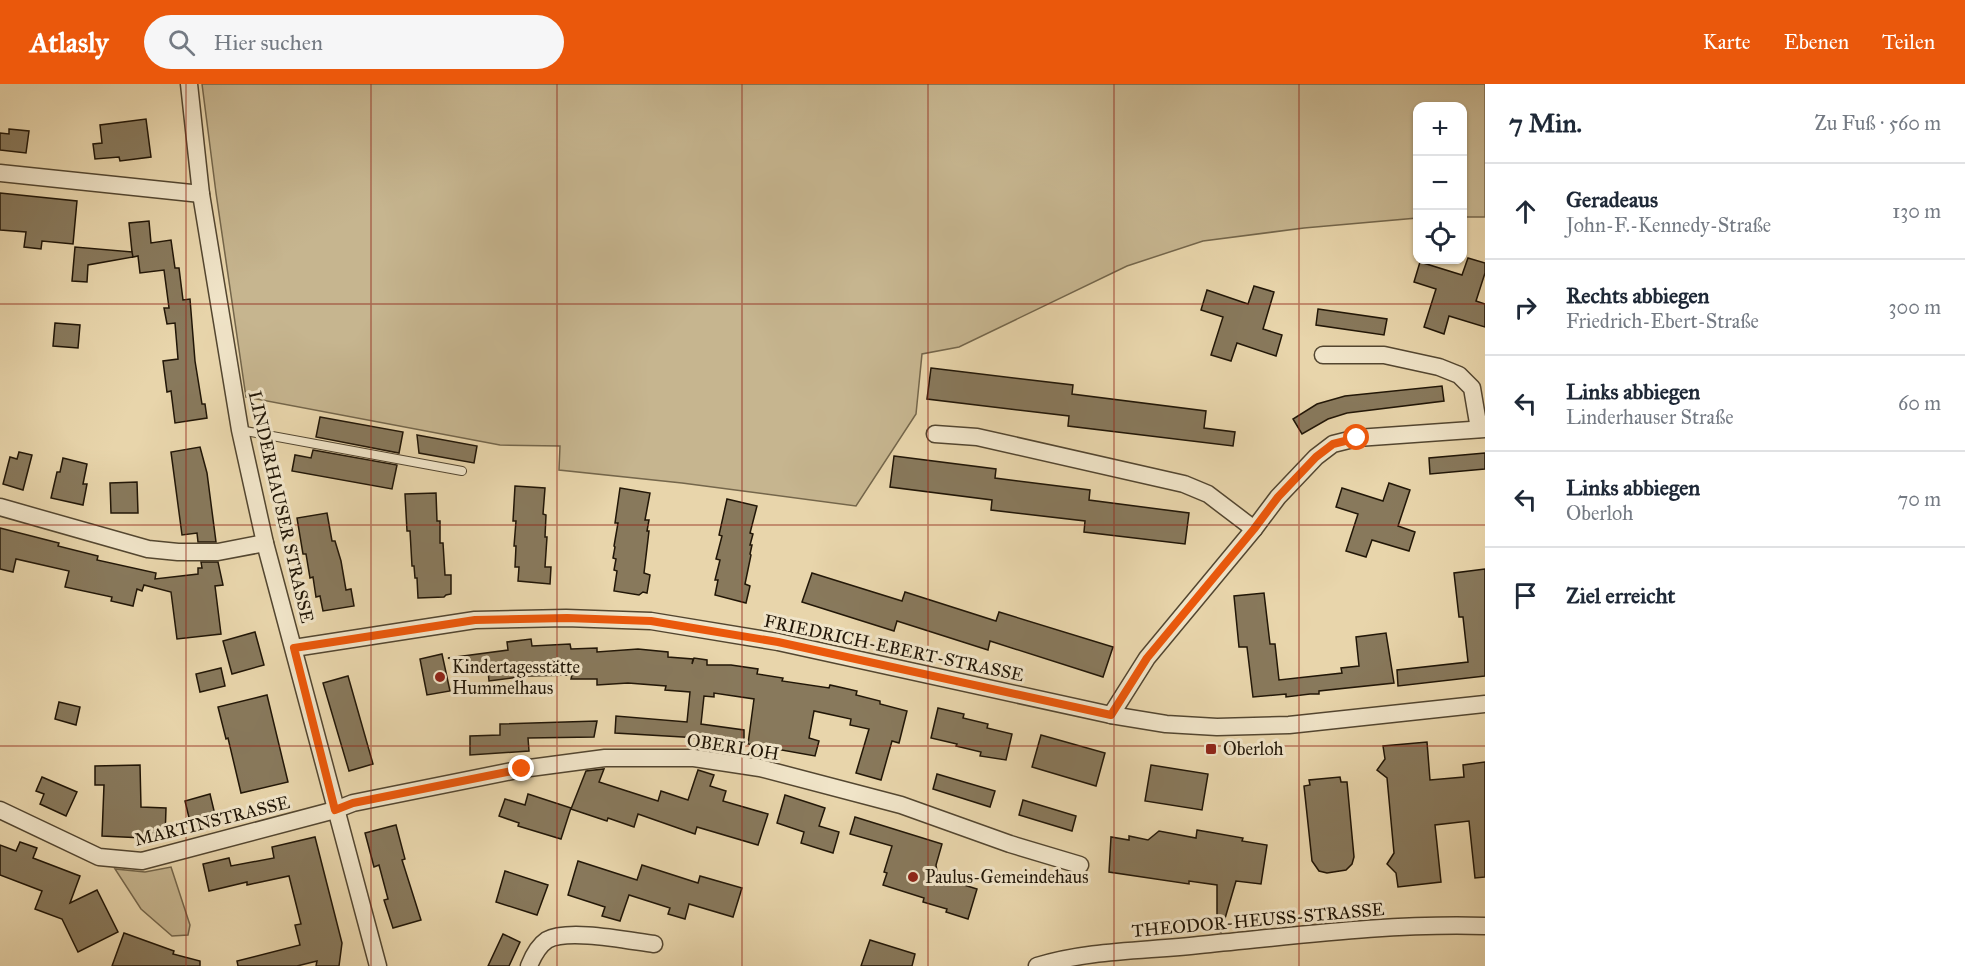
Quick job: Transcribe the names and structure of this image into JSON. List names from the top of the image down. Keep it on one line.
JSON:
{"streets":{"street":["LINDERHAUSER STRASSE","FRIEDRICH-EBERT-STRASSE","OBERLOH","MARTINSTRASSE","THEODOR-HEUSS-STRASSE"]},"crossings":[["LINDERHAUSER STRASSE","FRIEDRICH-EBERT-STRASSE"],["LINDERHAUSER STRASSE","OBERLOH"],["LINDERHAUSER STRASSE","MARTINSTRASSE"],["OBERLOH","MARTINSTRASSE"]],"places":{"other":["Kindertagesstätte Hummelhaus","Paulus-Gemeindehaus"],"transit":["Oberloh"]},"page":{"header":"Atlasly","search":"Hier suchen","nav":["Karte","Ebenen","Teilen"],"heading":["7 Min.","Zu Fuß · 560 m"],"map_buttons":["+","−"],"list":[["Geradeaus","John-F.-Kennedy-Straße","130 m"],["Rechts abbiegen","Friedrich-Ebert-Straße","300 m"],["Links abbiegen","Linderhauser Straße","60 m"],["Links abbiegen","Oberloh","70 m"],"Ziel erreicht"]}}
